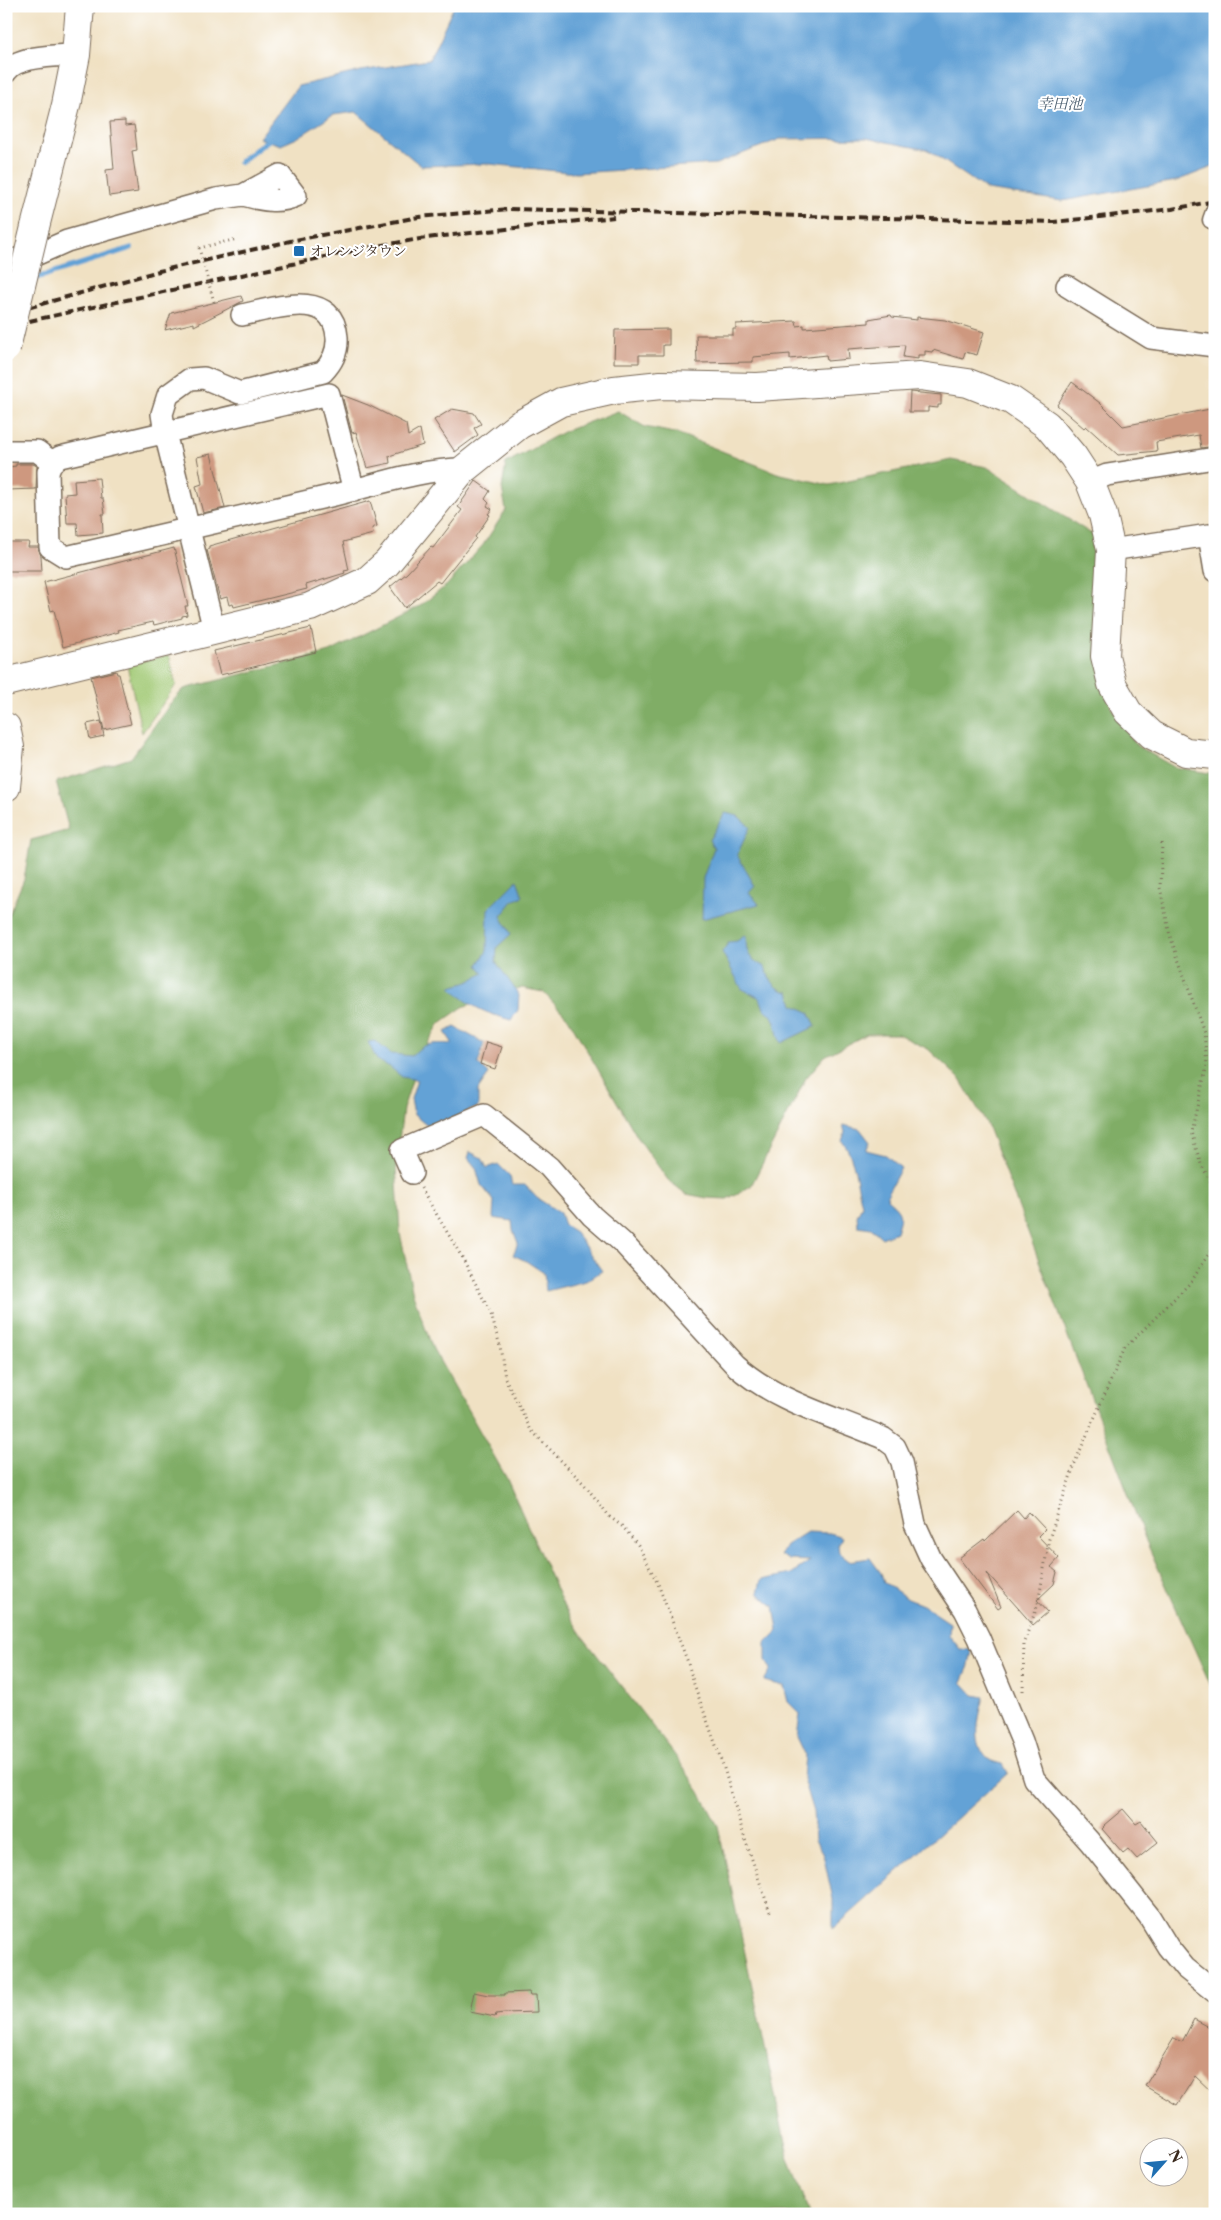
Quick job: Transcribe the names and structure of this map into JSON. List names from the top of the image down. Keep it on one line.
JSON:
{"water":["幸田池"],"places":{"transit":["オレンジタウン"]},"north":"top right"}
